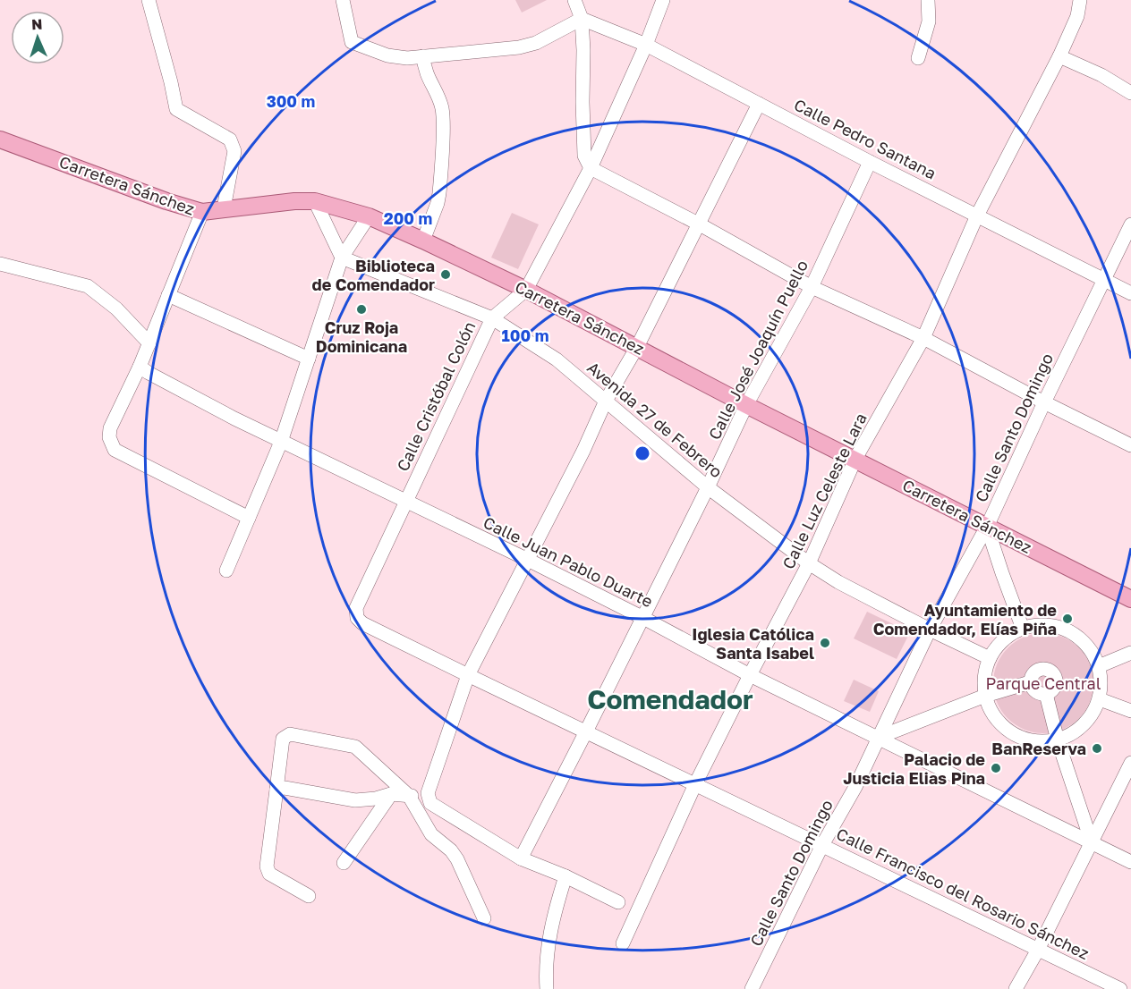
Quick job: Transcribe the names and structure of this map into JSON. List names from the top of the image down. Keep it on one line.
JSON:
{"streets":{"main road":["Carretera Sánchez"],"street":["Calle Pedro Santana","Calle José Joaquín Puello","Calle Cristóbal Colón","Avenida 27 de Febrero","Calle Santo Domingo","Calle Luz Celeste Lara","Calle Juan Pablo Duarte","Calle Francisco del Rosario Sánchez"]},"crossings":[["Calle Pedro Santana","Calle José Joaquín Puello"],["Calle Pedro Santana","Calle Cristóbal Colón"],["Calle Pedro Santana","Calle Santo Domingo"],["Calle Pedro Santana","Calle Luz Celeste Lara"],["Carretera Sánchez","Calle José Joaquín Puello"],["Carretera Sánchez","Calle Cristóbal Colón"],["Carretera Sánchez","Calle Santo Domingo"],["Carretera Sánchez","Calle Luz Celeste Lara"],["Calle José Joaquín Puello","Avenida 27 de Febrero"],["Calle José Joaquín Puello","Calle Juan Pablo Duarte"],["Calle José Joaquín Puello","Calle Francisco del Rosario Sánchez"],["Calle Cristóbal Colón","Avenida 27 de Febrero"],["Calle Cristóbal Colón","Calle Juan Pablo Duarte"],["Calle Cristóbal Colón","Calle Francisco del Rosario Sánchez"],["Avenida 27 de Febrero","Calle Santo Domingo"],["Avenida 27 de Febrero","Calle Luz Celeste Lara"],["Calle Santo Domingo","Calle Juan Pablo Duarte"],["Calle Santo Domingo","Calle Francisco del Rosario Sánchez"],["Calle Luz Celeste Lara","Calle Juan Pablo Duarte"],["Calle Luz Celeste Lara","Calle Francisco del Rosario Sánchez"]],"districts":["Comendador"],"parks":["Parque Central"],"places":["Biblioteca de Comendador","Cruz Roja Dominicana","Ayuntamiento de Comendador, Elías Piña","Iglesia Católica Santa Isabel","BanReserva","Palacio de Justicia Elias Pina"],"north":"top","rings":["300 m","200 m","100 m"]}
